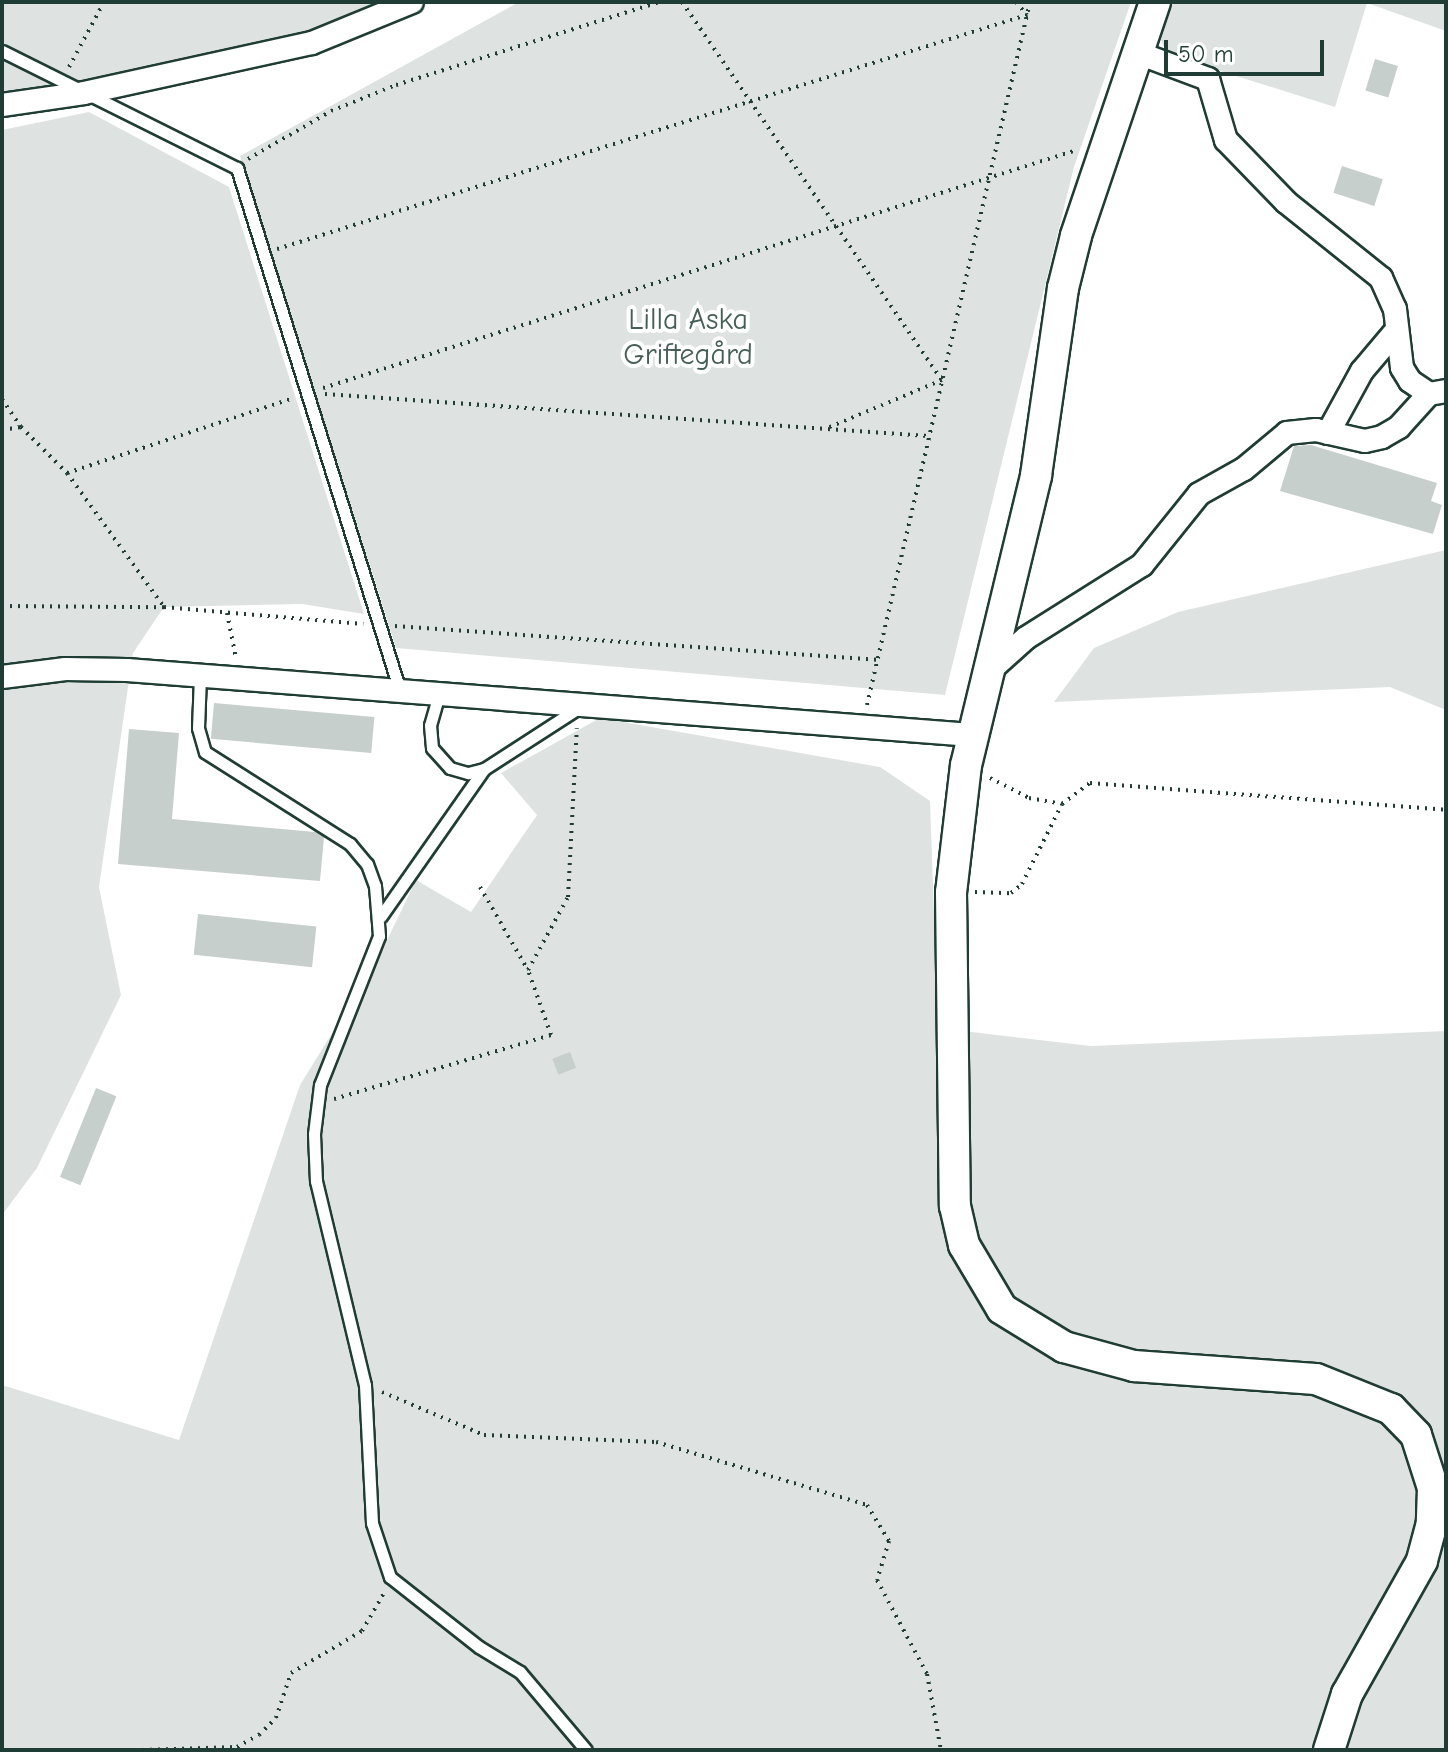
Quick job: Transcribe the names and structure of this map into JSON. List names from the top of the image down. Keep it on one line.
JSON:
{"parks":["Lilla Aska Griftegård"],"scale_bar":"50 m"}
